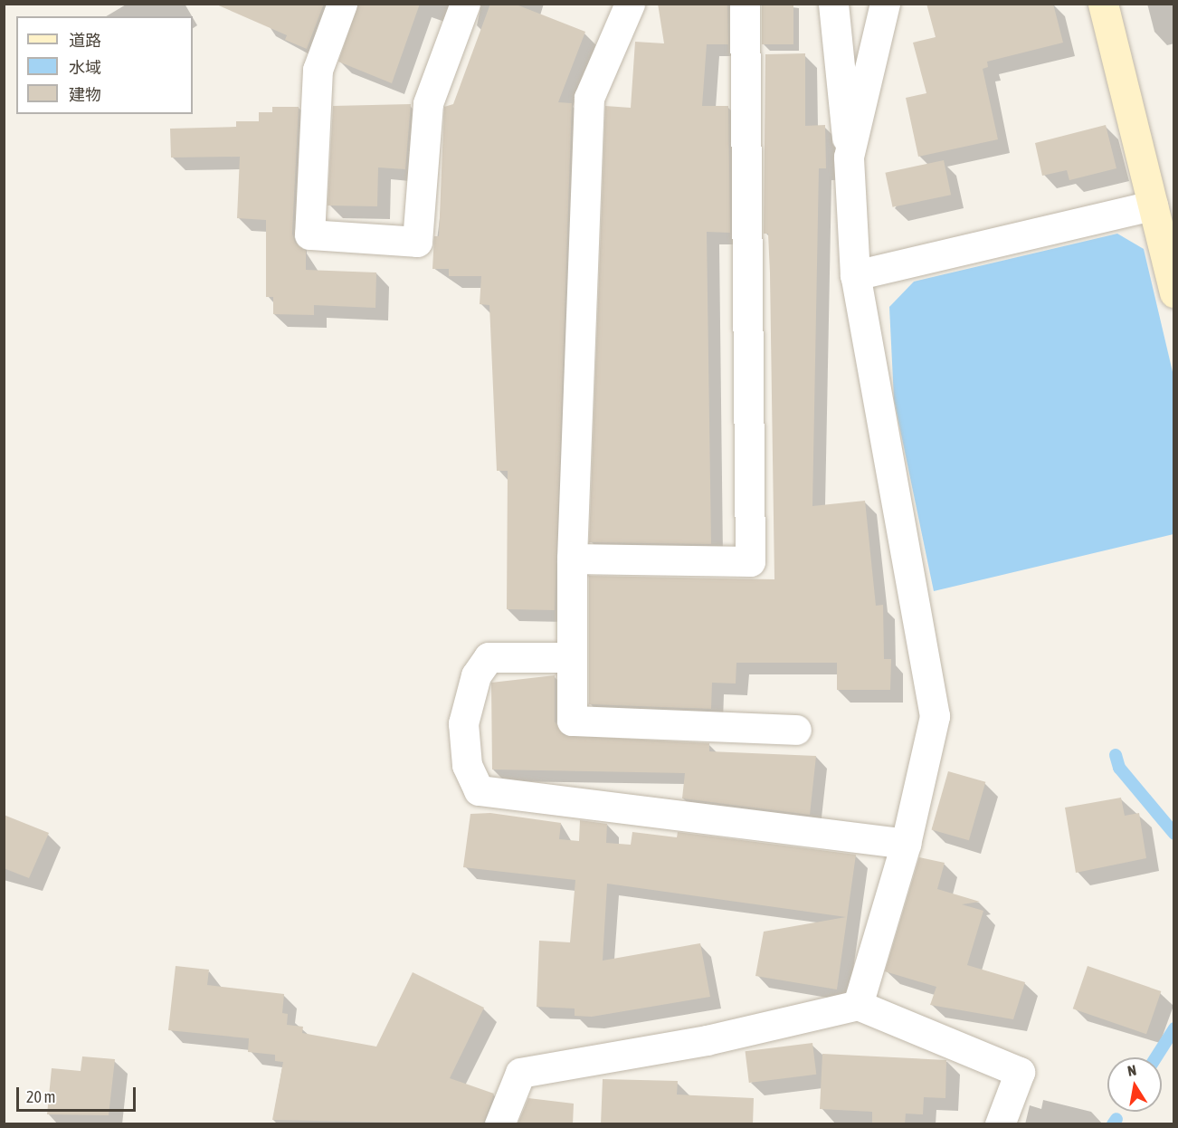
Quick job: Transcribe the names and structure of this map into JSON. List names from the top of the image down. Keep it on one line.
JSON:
{"legend":["道路","水域","建物"],"scale_bar":"20 m","north":"top"}
